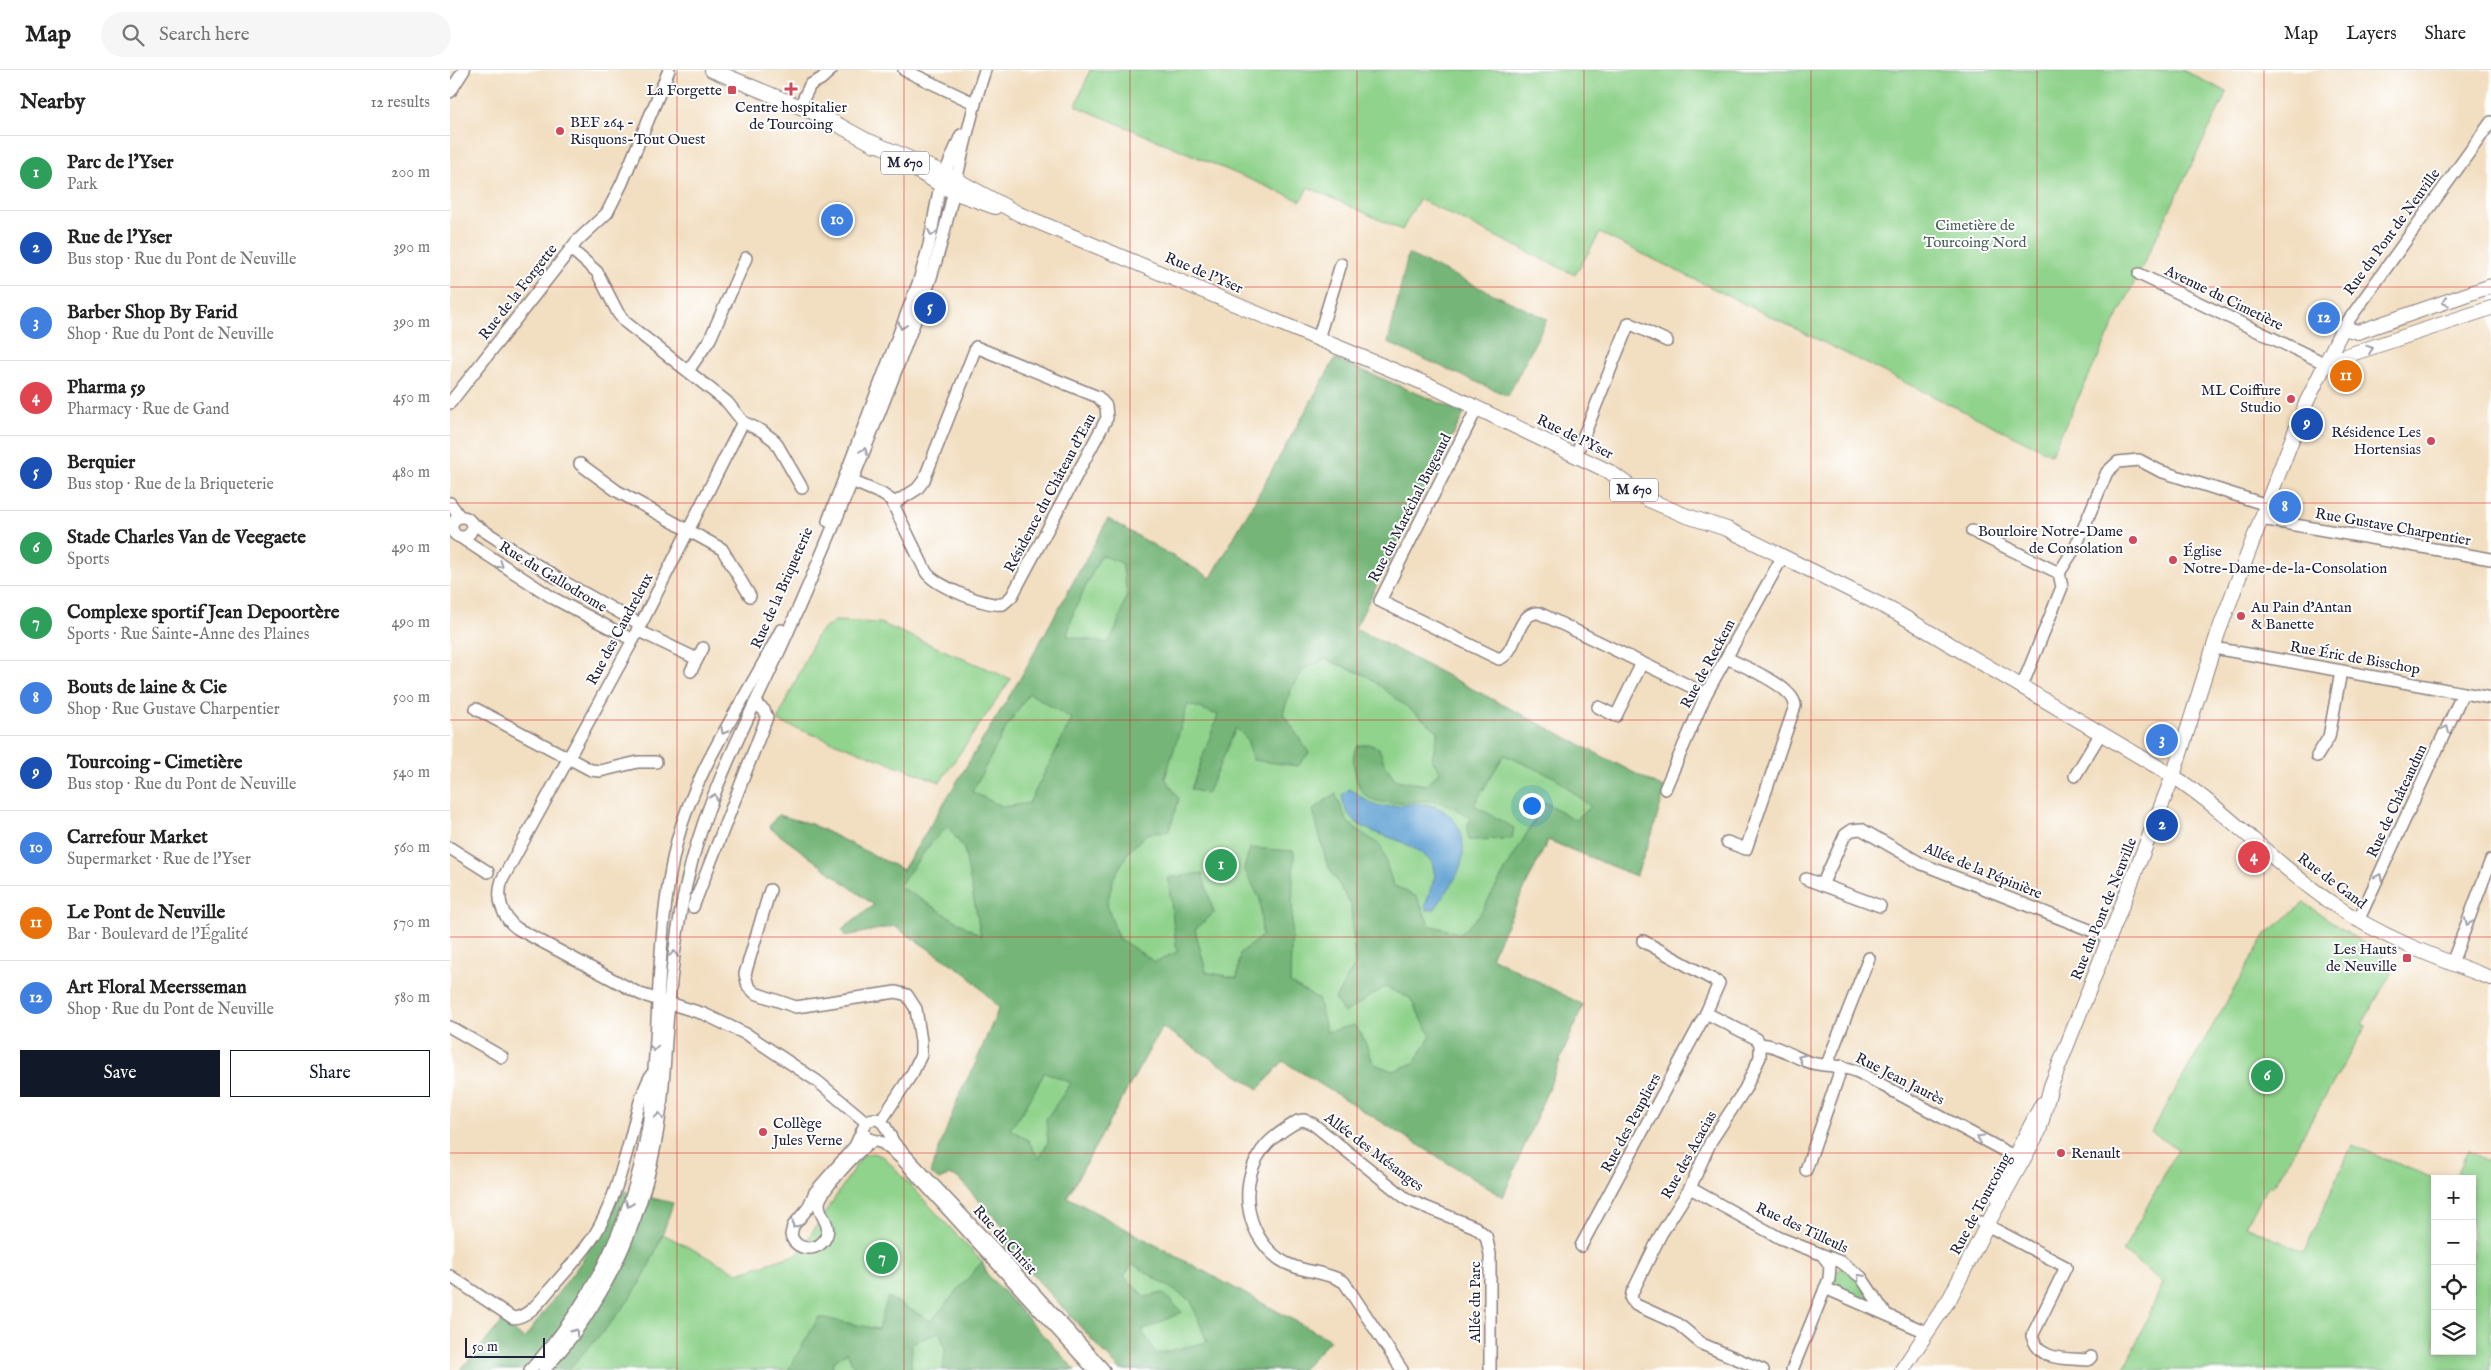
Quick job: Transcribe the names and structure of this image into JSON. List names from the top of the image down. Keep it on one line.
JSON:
{"streets":{"main road":["M 670","Rue du Pont de Neuville","Rue de l'Yser","Rue de Gand","Rue de Tourcoing"],"street":["Rue de la Forgette","Avenue du Cimetière","Résidence du Château d'Eau","Rue du Maréchal Bugeaud","Rue Gustave Charpentier","Rue du Gallodrome","Rue de la Briqueterie","Rue des Caudreleux","Rue Éric de Bisschop","Rue de Reckem","Rue de Châteaudun","Allée de la Pépinière","Rue Jean Jaurès","Rue des Peupliers","Allée des Mésanges","Rue des Acacias","Rue des Tilleuls","Rue du Christ","Allée du Parc"]},"crossings":[["Rue du Pont de Neuville","Rue de l'Yser"],["Rue du Pont de Neuville","Avenue du Cimetière"],["Rue du Pont de Neuville","Rue Gustave Charpentier"],["Rue du Pont de Neuville","Rue Éric de Bisschop"],["Rue du Pont de Neuville","Allée de la Pépinière"],["Rue du Pont de Neuville","Rue de Gand"],["Rue du Pont de Neuville","Rue de Tourcoing"],["Rue de l'Yser","Rue du Maréchal Bugeaud"],["Rue de l'Yser","Rue de la Briqueterie"],["Rue de l'Yser","Rue de Reckem"],["Rue de l'Yser","Rue de Gand"],["Résidence du Château d'Eau","Rue de la Briqueterie"],["Rue du Maréchal Bugeaud","Rue de Reckem"],["Rue du Gallodrome","Rue des Caudreleux"],["Rue de la Briqueterie","Rue des Caudreleux"],["Rue Éric de Bisschop","Rue de Châteaudun"],["Rue de Châteaudun","Rue de Gand"],["Rue Jean Jaurès","Rue des Peupliers"],["Rue Jean Jaurès","Rue des Acacias"],["Rue Jean Jaurès","Rue de Tourcoing"],["Allée des Mésanges","Allée du Parc"],["Rue des Acacias","Rue des Tilleuls"]],"one_way":["Rue Jean Jaurès"],"parks":["Cimetière de Tourcoing Nord"],"places":{"health":["Centre hospitalier de Tourcoing"],"transit":["La Forgette","Les Hauts de Neuville"],"other":["BEF 264 - Risquons-Tout Ouest","ML Coiffure Studio","Résidence Les Hortensias","Bourloire Notre-Dame de Consolation","Église Notre-Dame-de-la-Consolation","Au Pain d'Antan & Banette","Collège Jules Verne","Renault"]},"scale_bar":"50 m","page":{"header":"Map","search":"Search here","nav":["Map","Layers","Share"],"heading":["Nearby","12 results"],"list":[{"mark":"1","name":"Parc de l'Yser","note":"Park","value":"200 m"},{"mark":"2","name":"Rue de l'Yser","note":"Bus stop · Rue du Pont de Neuville","value":"390 m"},{"mark":"3","name":"Barber Shop By Farid","note":"Shop · Rue du Pont de Neuville","value":"390 m"},{"mark":"4","name":"Pharma 59","note":"Pharmacy · Rue de Gand","value":"450 m"},{"mark":"5","name":"Berquier","note":"Bus stop · Rue de la Briqueterie","value":"480 m"},{"mark":"6","name":"Stade Charles Van de Veegaete","note":"Sports","value":"490 m"},{"mark":"7","name":"Complexe sportif Jean Depoortère","note":"Sports · Rue Sainte-Anne des Plaines","value":"490 m"},{"mark":"8","name":"Bouts de laine & Cie","note":"Shop · Rue Gustave Charpentier","value":"500 m"},{"mark":"9","name":"Tourcoing – Cimetière","note":"Bus stop · Rue du Pont de Neuville","value":"540 m"},{"mark":"10","name":"Carrefour Market","note":"Supermarket · Rue de l'Yser","value":"560 m"},{"mark":"11","name":"Le Pont de Neuville","note":"Bar · Boulevard de l'Égalité","value":"570 m"},{"mark":"12","name":"Art Floral Meersseman","note":"Shop · Rue du Pont de Neuville","value":"580 m"}],"pins":["10","5","12","11","9","8","3","2","4","1","6","7"],"buttons":["Save","Share"],"map_buttons":["+","−"],"scale":"50 m"}}
